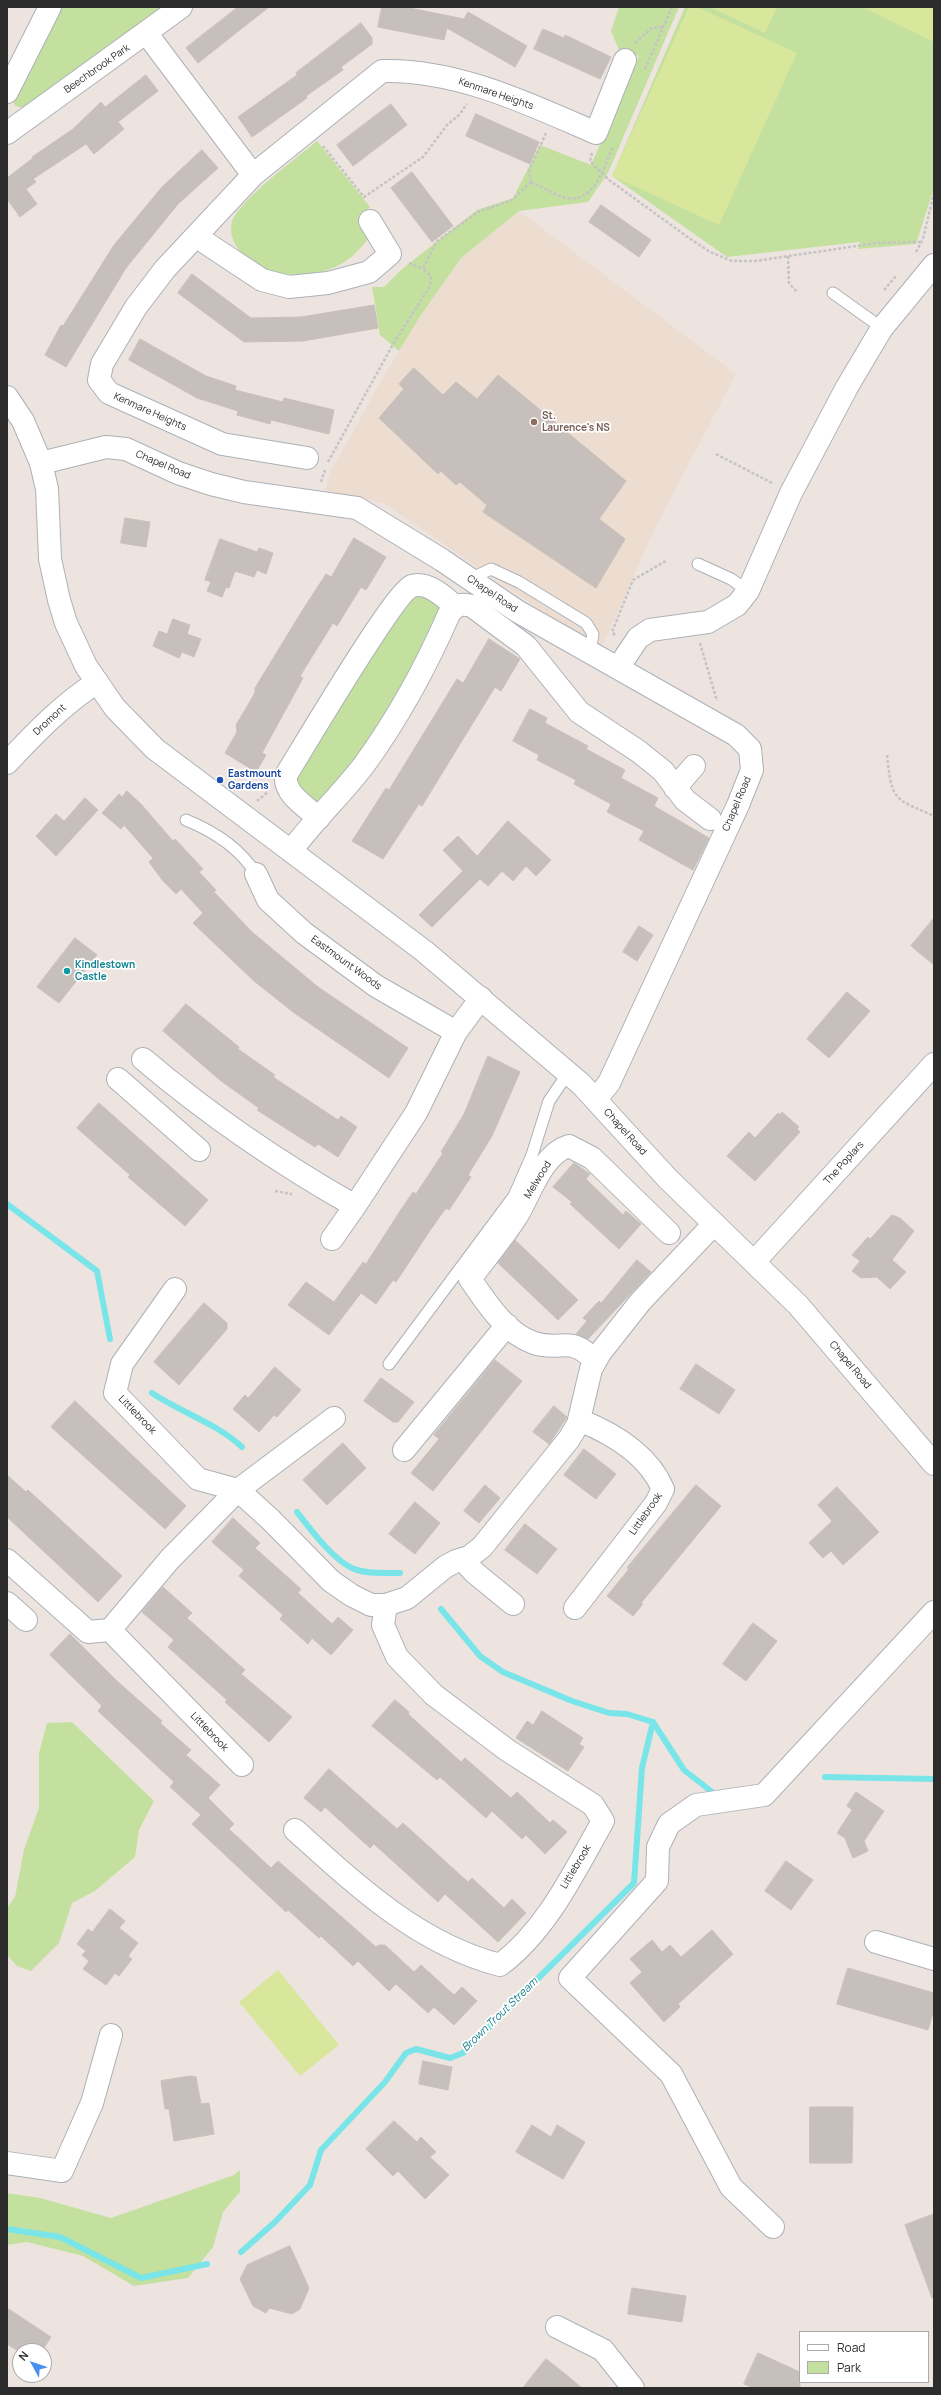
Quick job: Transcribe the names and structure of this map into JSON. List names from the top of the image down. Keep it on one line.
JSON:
{"streets":{"street":["Beechbrook Park","Kenmare Heights","Chapel Road","Dromont","Eastmount Woods","The Poplars","Melwood","Littlebrook"]},"crossings":[["Chapel Road","The Poplars"],["Chapel Road","Littlebrook"],["Melwood","Littlebrook"]],"water":["Brown Trout Stream"],"places":["St. Laurence's NS","Eastmount Gardens","Kindlestown Castle"],"legend":["Road","Park"],"north":"top left"}
